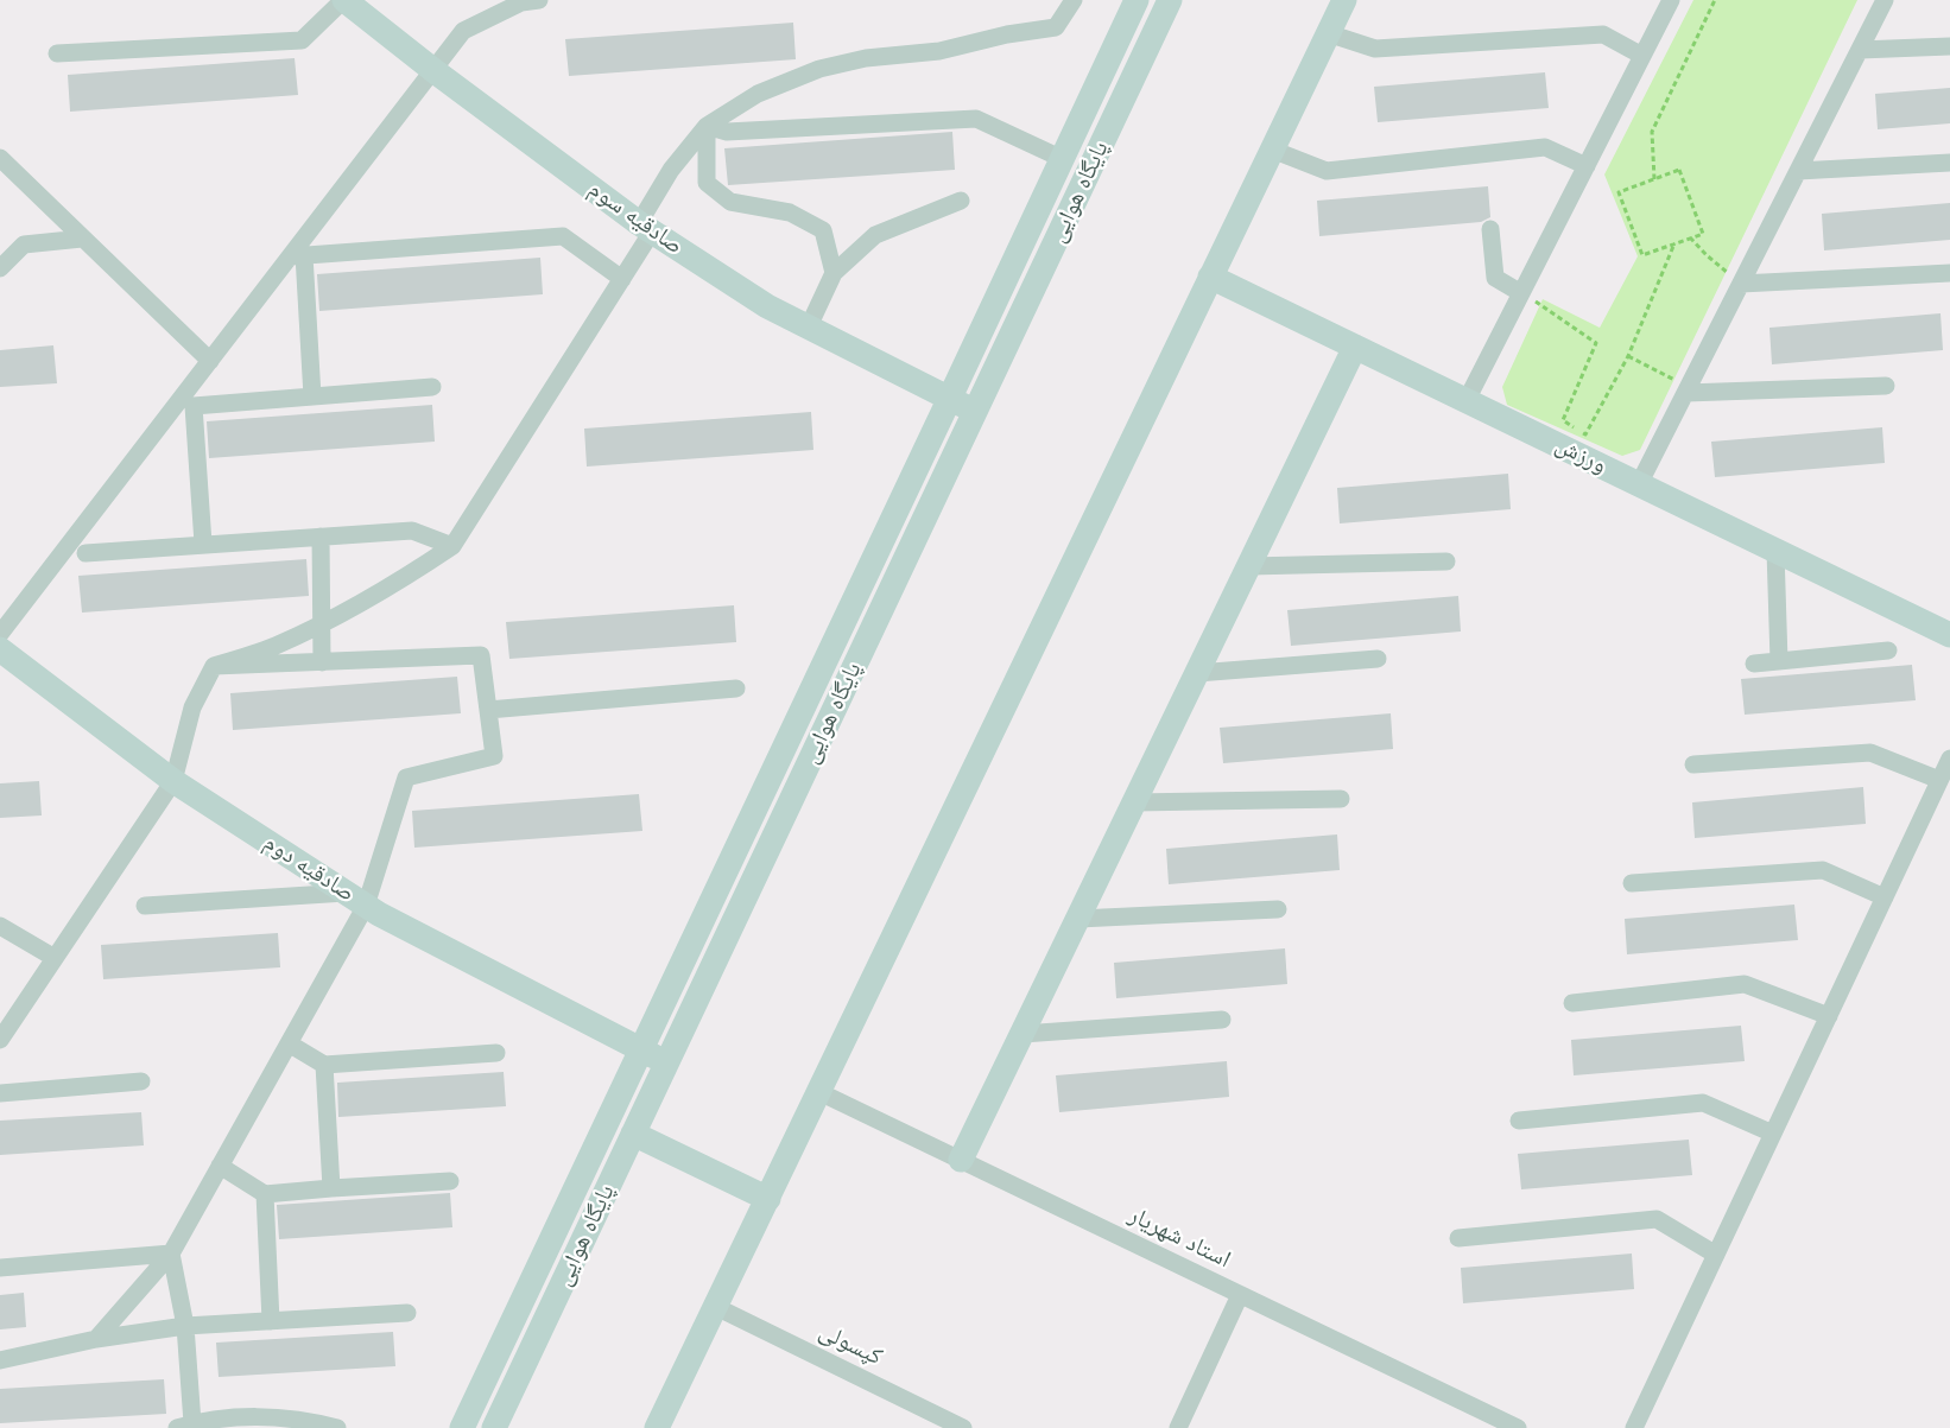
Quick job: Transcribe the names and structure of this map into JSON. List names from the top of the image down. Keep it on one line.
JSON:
{"streets":{"street":["پایگاه هوایی","صادقیه سوم","ورزش","صادقیه دوم","استاد شهریار","کپسولی"]},"crossings":[["پایگاه هوایی","صادقیه سوم"],["پایگاه هوایی","صادقیه دوم"]]}
